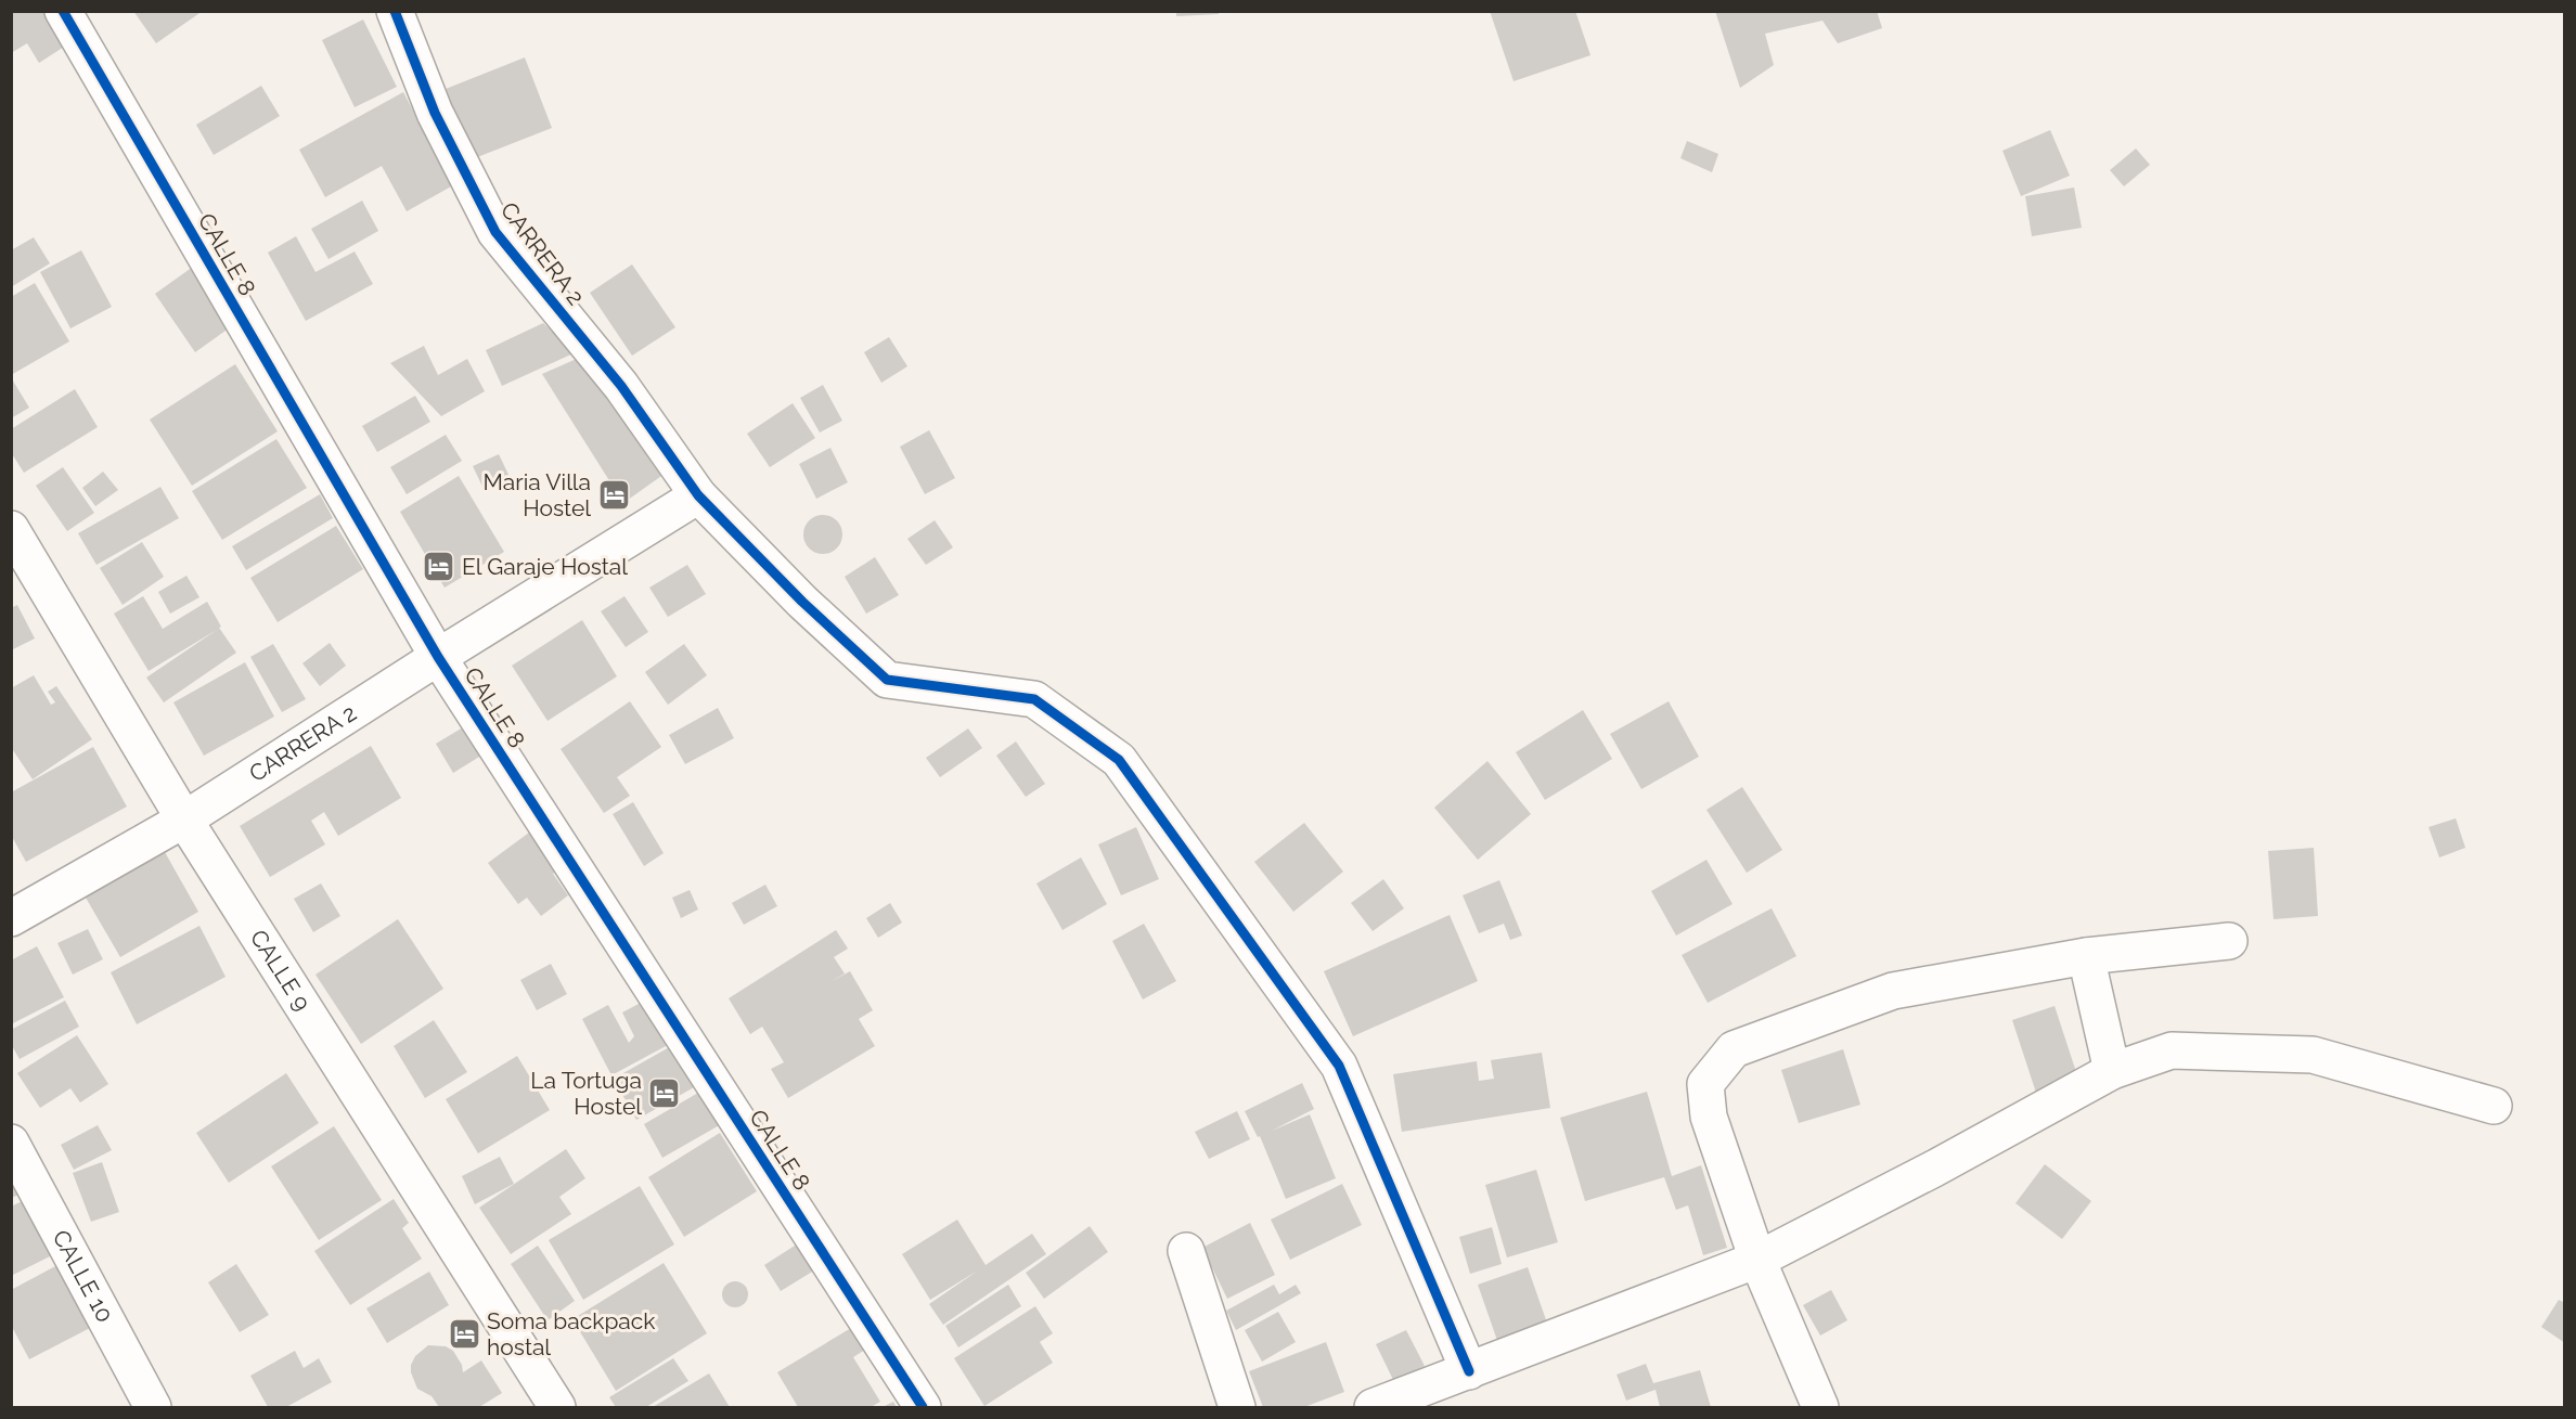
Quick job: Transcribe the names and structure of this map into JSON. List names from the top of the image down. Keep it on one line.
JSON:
{"streets":{"street":["CARRERA 2","CALLE 8","CALLE 9","CALLE 10"]},"crossings":[["CARRERA 2","CALLE 8"],["CARRERA 2","CALLE 9"]],"places":{"hotel":["Maria Villa Hostel","El Garaje Hostal","La Tortuga Hostel","Soma backpack hostal"]}}
